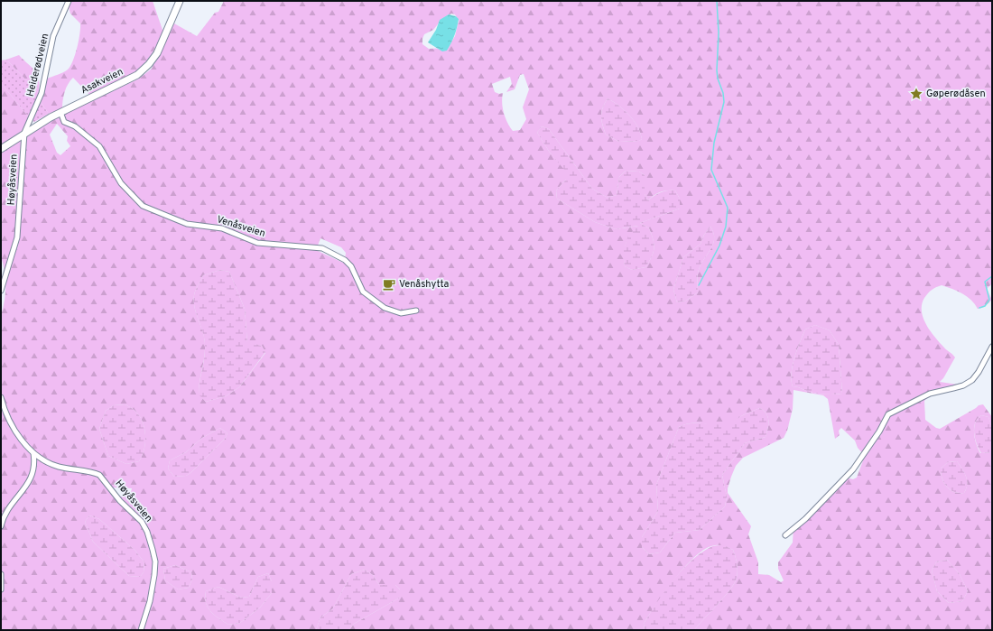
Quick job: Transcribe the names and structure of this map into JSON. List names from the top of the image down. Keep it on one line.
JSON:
{"streets":{"main road":["Asakveien"],"street":["Heiderødveien","Høyåsveien","Venåsveien"]},"crossings":[["Heiderødveien","Asakveien"],["Heiderødveien","Høyåsveien"],["Asakveien","Høyåsveien"],["Asakveien","Venåsveien"]],"places":{"place":["Gøperødåsen"],"cafe":["Venåshytta"]}}
